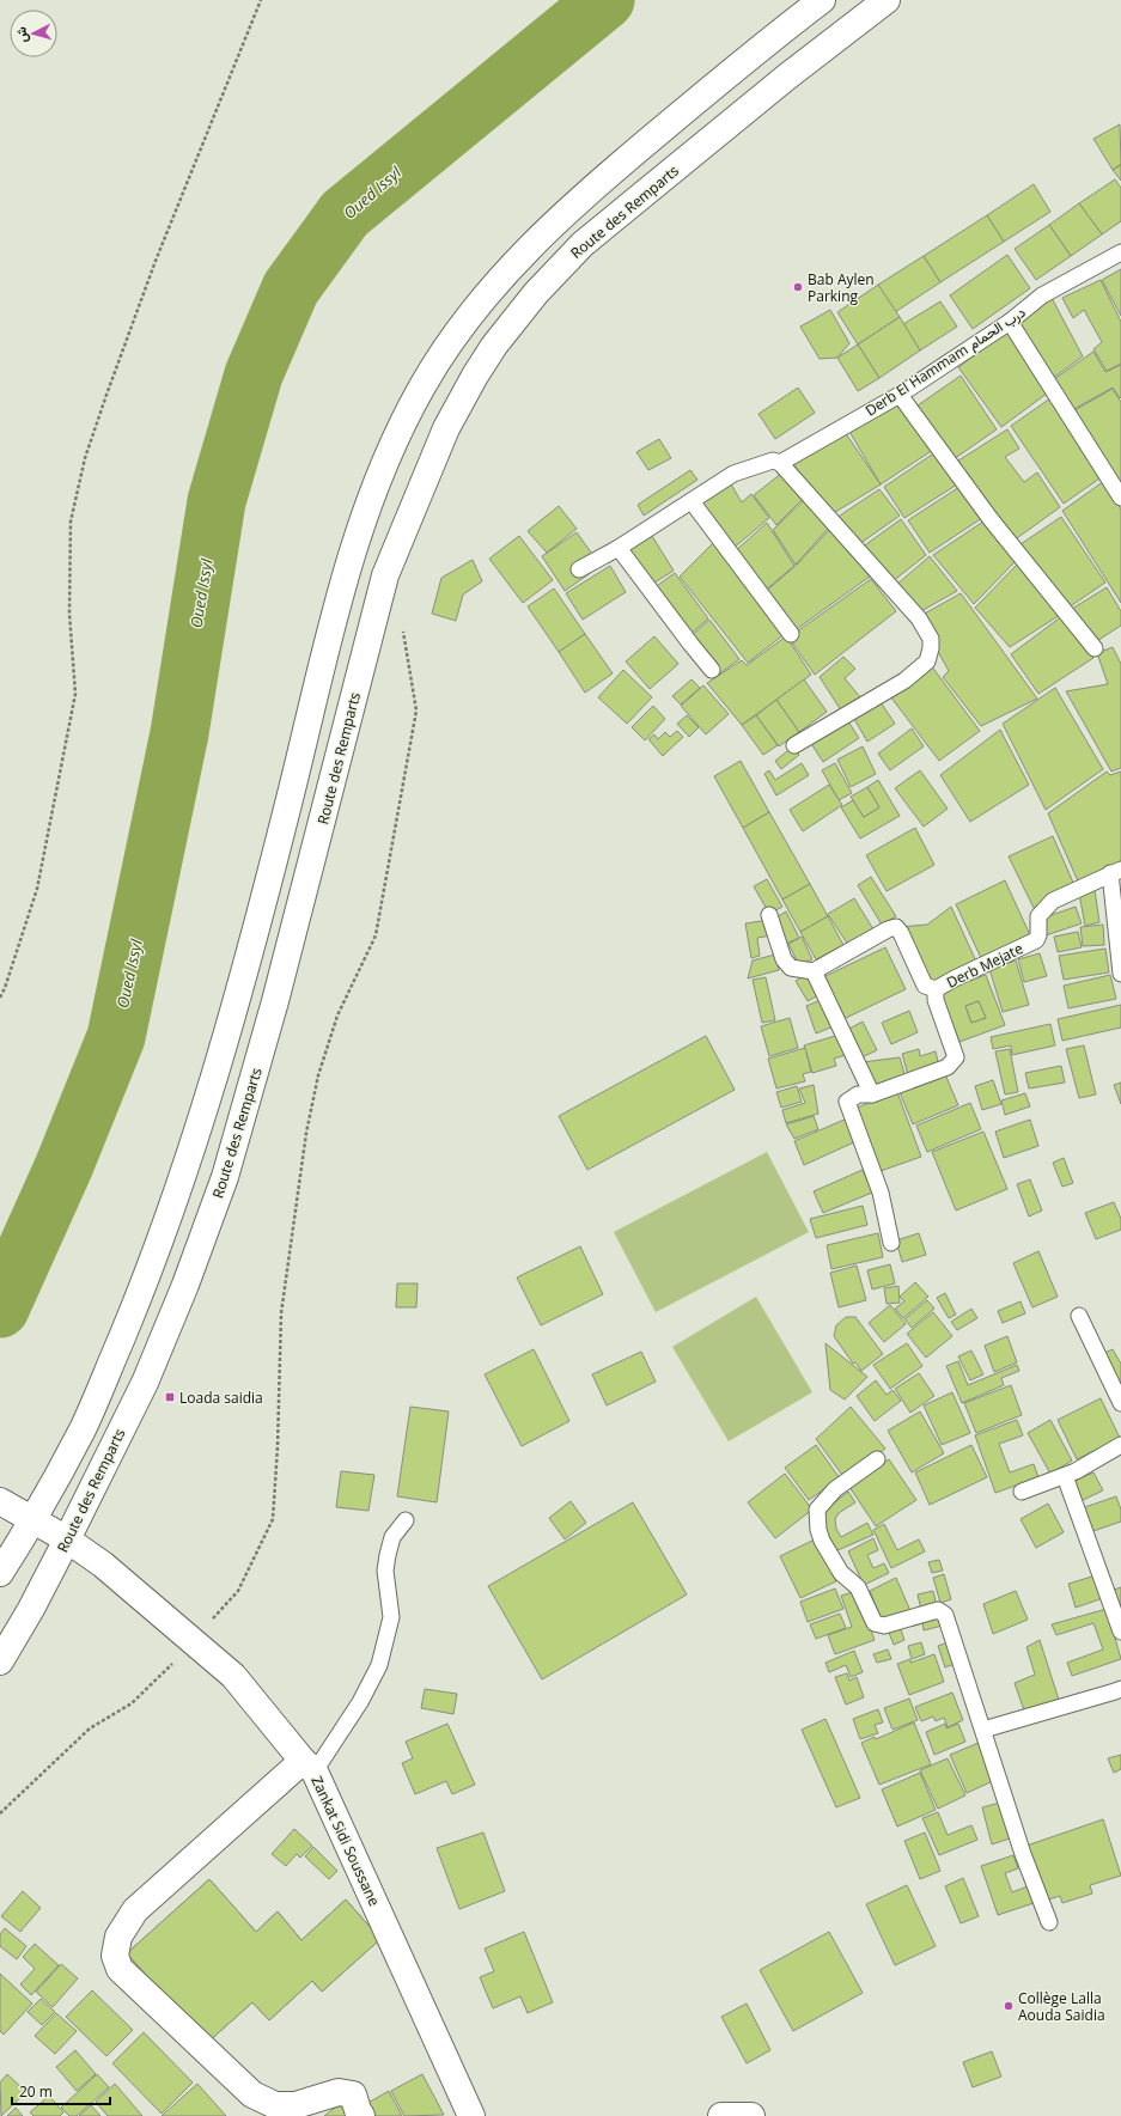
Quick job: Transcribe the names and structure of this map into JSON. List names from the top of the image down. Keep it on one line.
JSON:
{"streets":{"main road":["Route des Remparts","Zankat Sidi Soussane"],"lane":["Derb El Hammam درب الحمام","Derb Mejate"]},"crossings":[["Route des Remparts","Zankat Sidi Soussane"]],"water":["Oued Issyl"],"places":{"other":["Bab Aylen Parking","Collège Lalla Aouda Saidia"],"transit":["Loada saidia"]},"scale_bar":"20 m","north":"left"}
